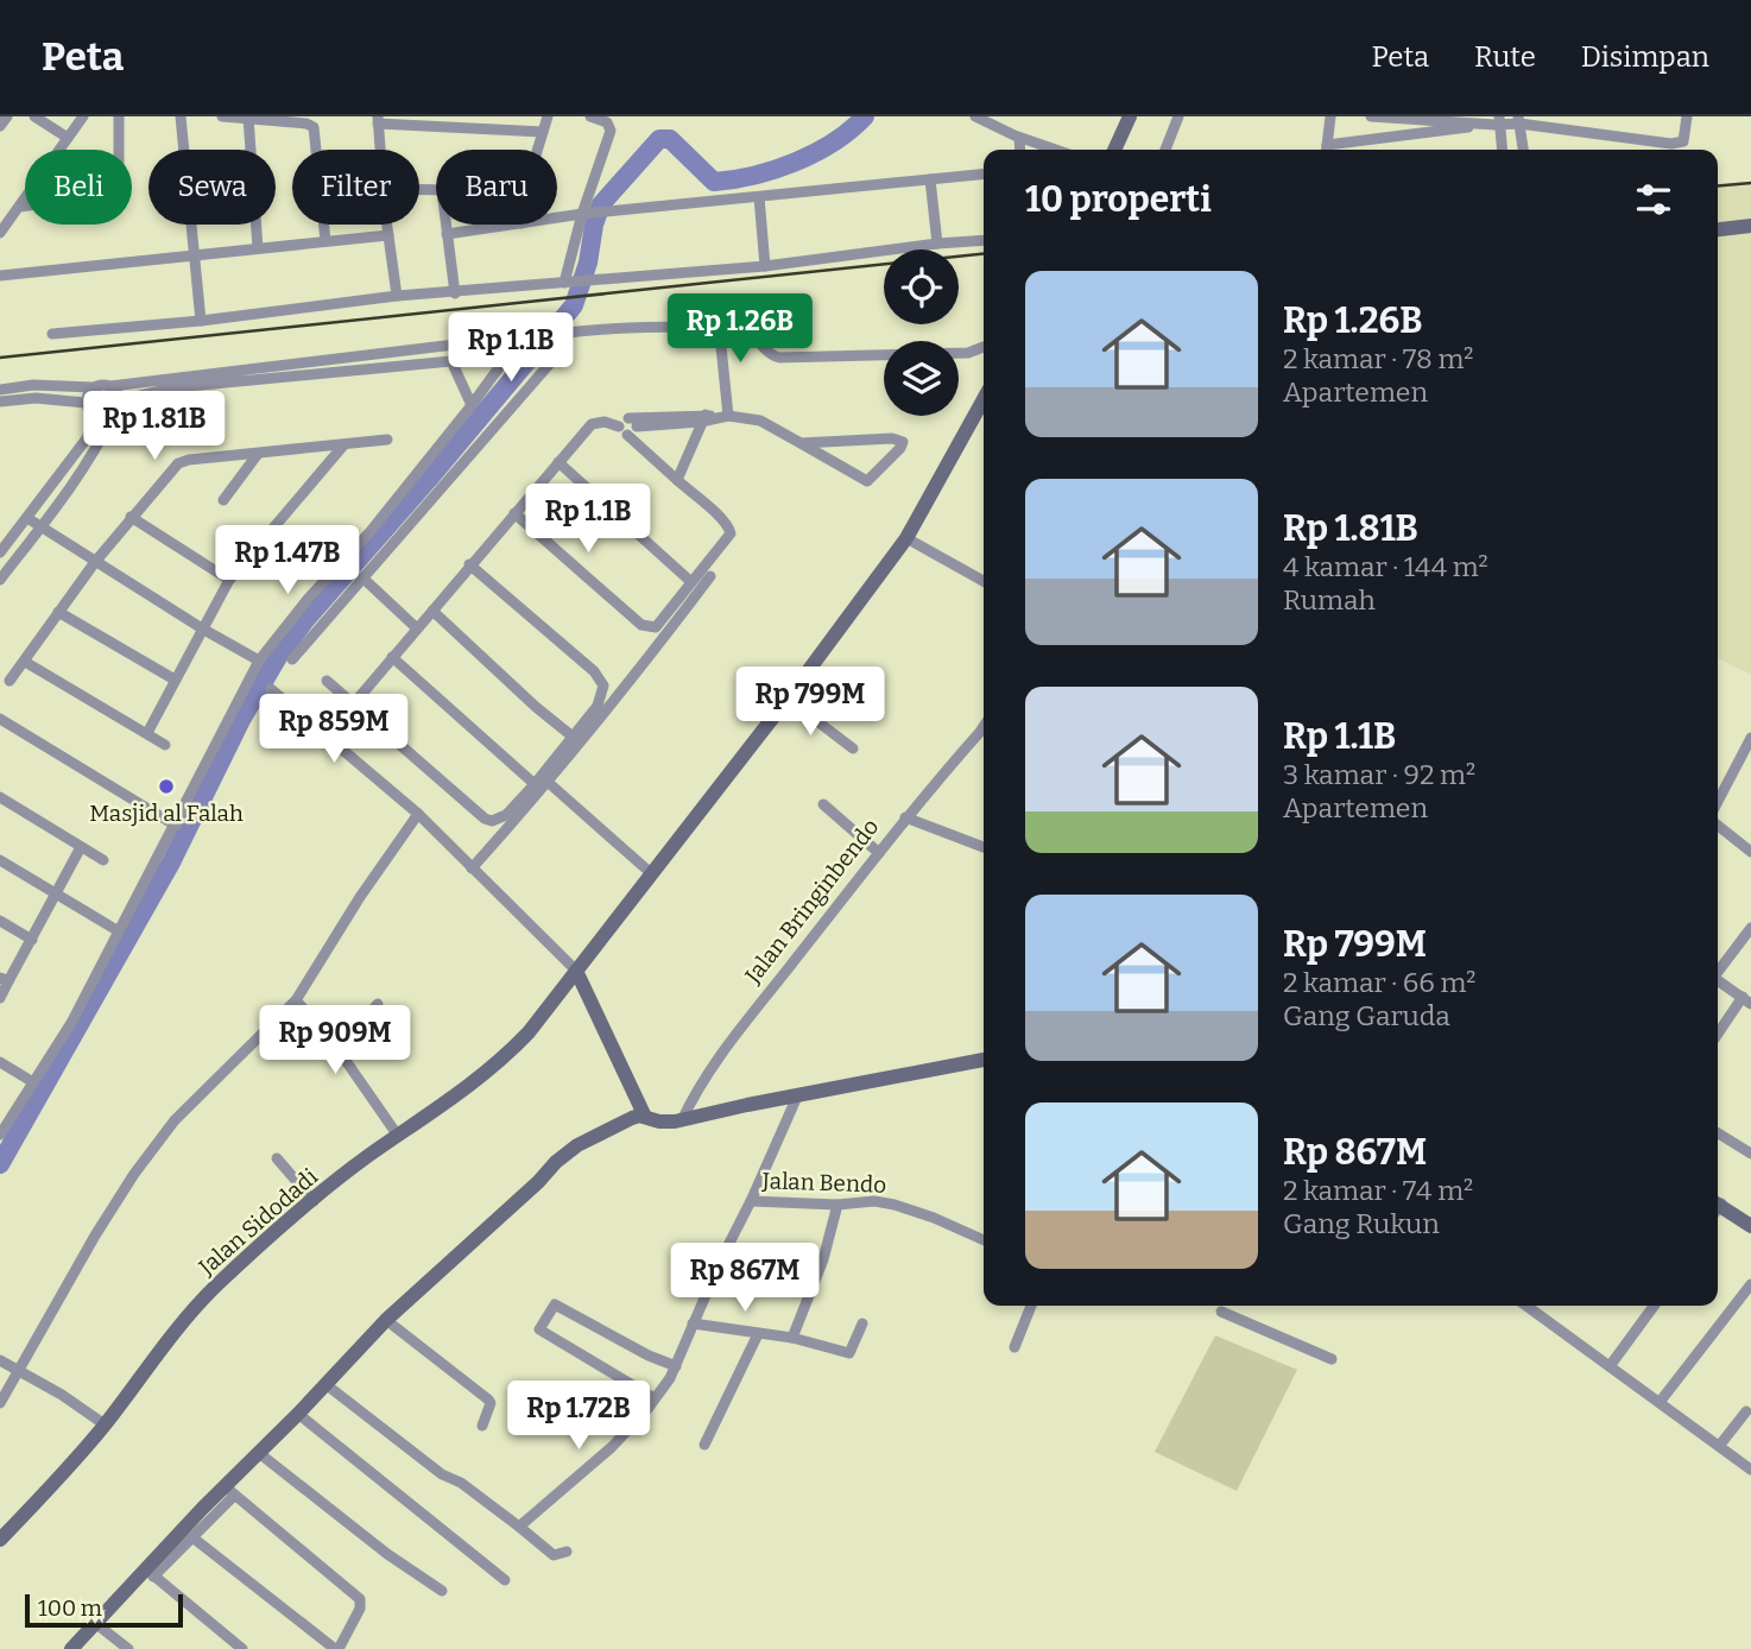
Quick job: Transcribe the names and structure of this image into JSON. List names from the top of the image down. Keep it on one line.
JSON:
{"streets":{"street":["Jalan Bringinbendo","Jalan Bendo","Jalan Sidodadi"]},"places":["Masjid al Falah"],"scale_bar":"100 m","page":{"header":"Peta","nav":["Peta","Rute","Disimpan"],"chip":["Beli","Sewa","Filter","Baru"],"heading":"10 properti","list":[{"name":"Rp 1.26B","note":"2 kamar · 78 m² · Apartemen"},{"name":"Rp 1.81B","note":"4 kamar · 144 m² · Rumah"},{"name":"Rp 1.1B","note":"3 kamar · 92 m² · Apartemen"},{"name":"Rp 799M","note":"2 kamar · 66 m² · Gang Garuda"},{"name":"Rp 867M","note":"2 kamar · 74 m² · Gang Rukun"}],"price":["Rp 1.26B","Rp 1.1B","Rp 1.81B","Rp 1.1B","Rp 1.47B","Rp 799M","Rp 859M","Rp 909M","Rp 867M","Rp 1.72B"],"scale":"100 m"}}
